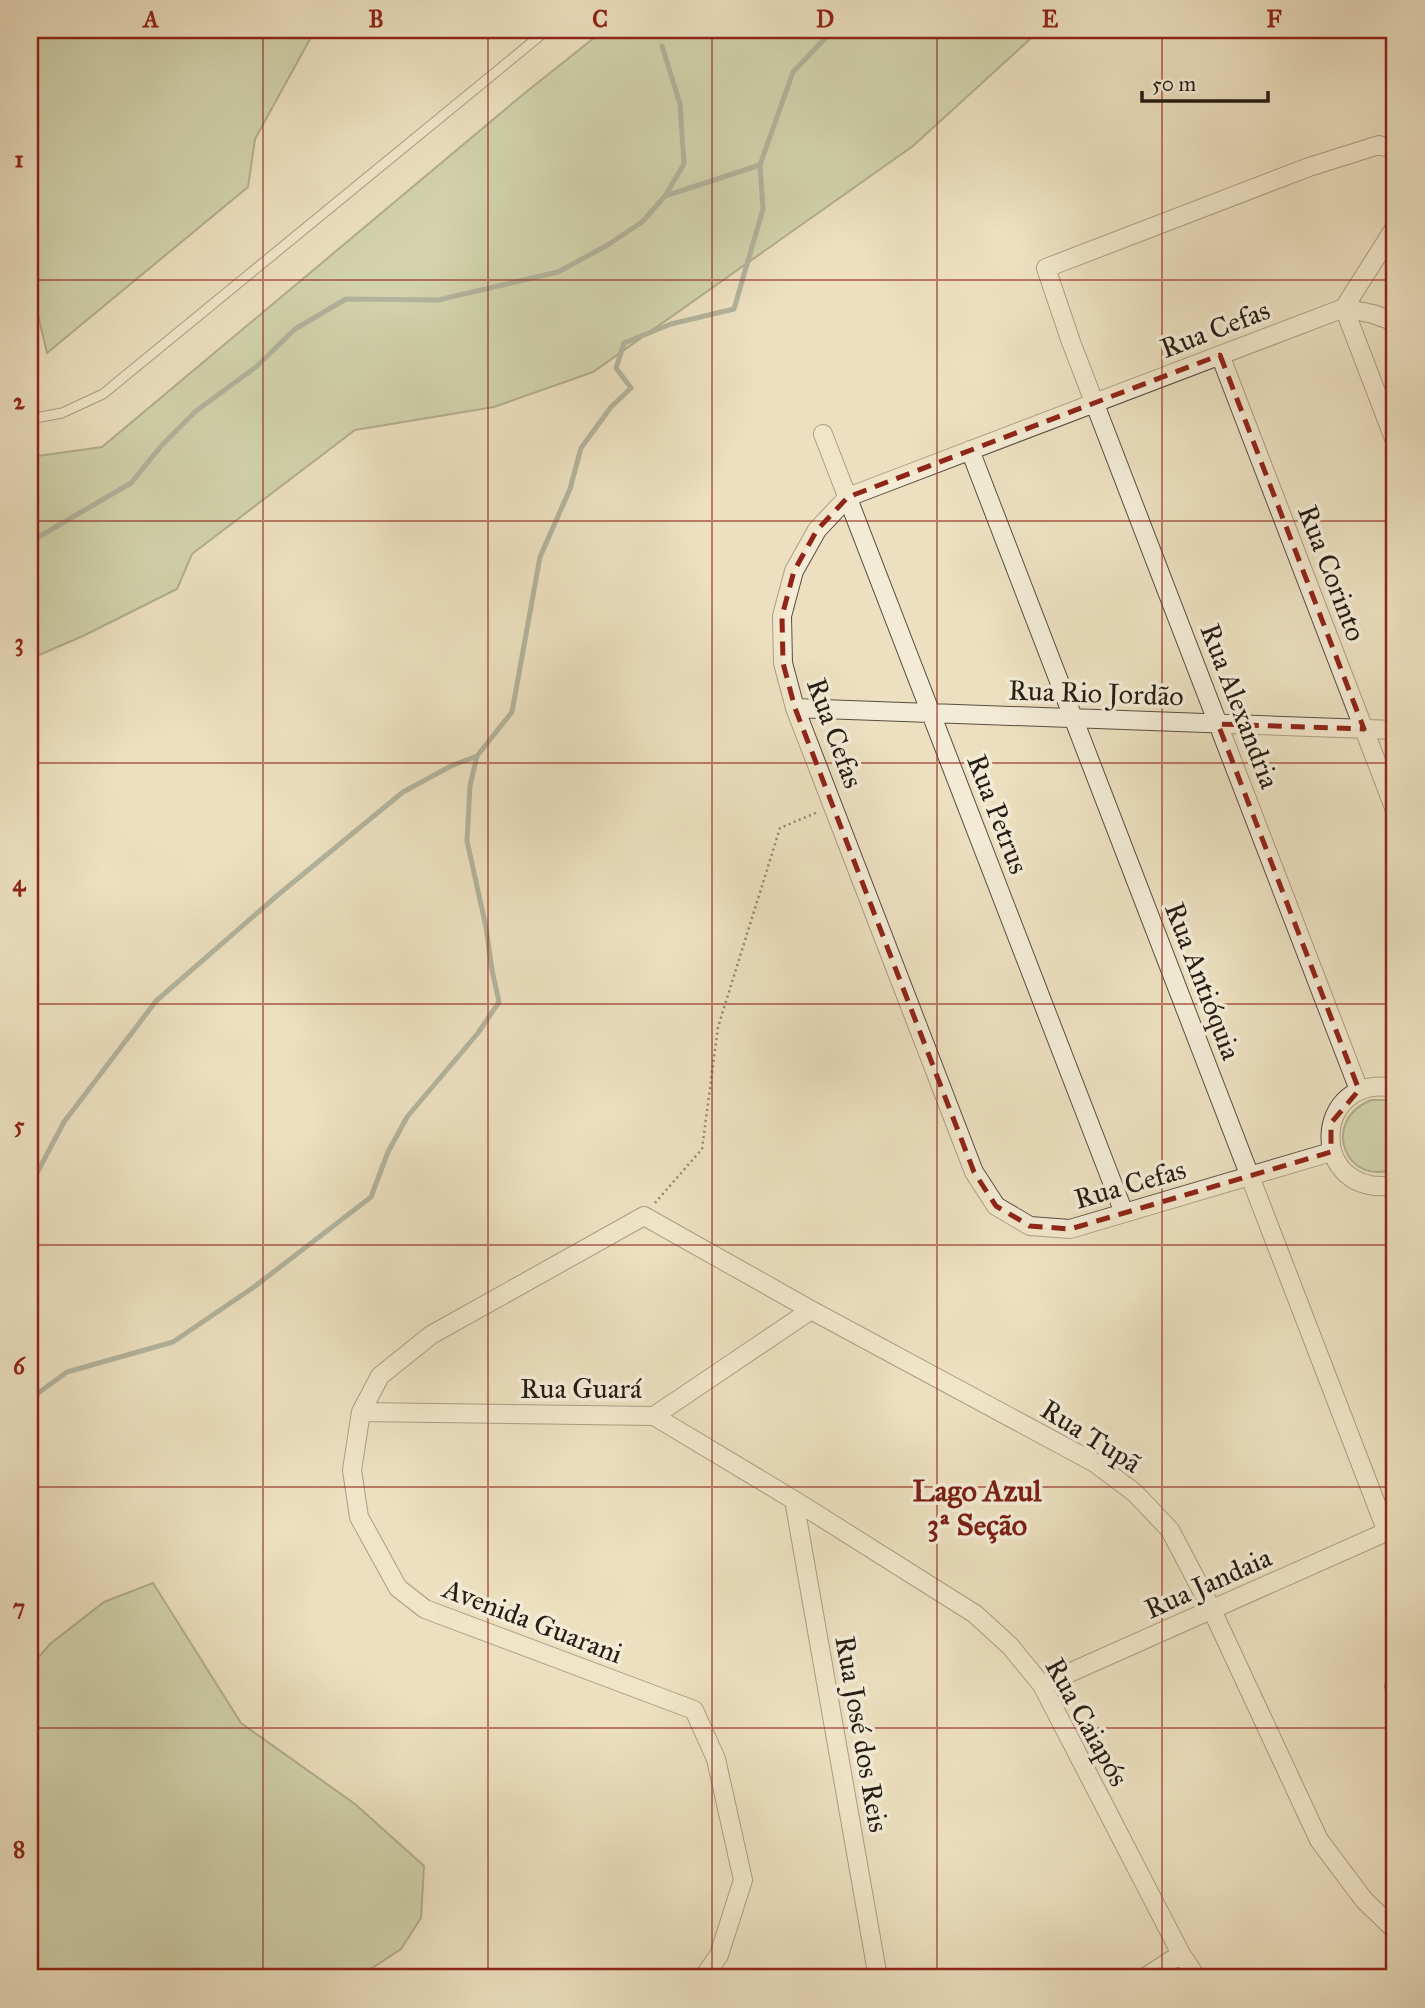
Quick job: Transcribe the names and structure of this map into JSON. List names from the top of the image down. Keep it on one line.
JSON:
{"streets":{"street":["Rua Cefas","Rua Corinto","Rua Rio Jordão","Rua Alexandria","Rua Petrus","Rua Antióquia","Rua Guará","Rua Tupã","Rua Jandaia","Avenida Guarani","Rua Caiapós","Rua José dos Reis"]},"crossings":[["Rua Cefas","Rua Corinto"],["Rua Cefas","Rua Rio Jordão"],["Rua Cefas","Rua Alexandria"],["Rua Cefas","Rua Petrus"],["Rua Cefas","Rua Antióquia"],["Rua Corinto","Rua Rio Jordão"],["Rua Rio Jordão","Rua Alexandria"],["Rua Rio Jordão","Rua Petrus"],["Rua Rio Jordão","Rua Antióquia"],["Rua Antióquia","Rua Jandaia"],["Rua Guará","Rua Tupã"],["Rua Guará","Avenida Guarani"],["Rua Guará","Rua Caiapós"],["Rua Tupã","Rua Jandaia"],["Rua Tupã","Avenida Guarani"],["Rua Jandaia","Rua Caiapós"],["Rua Caiapós","Rua José dos Reis"]],"districts":["Lago Azul 3ª Seção"],"scale_bar":"50 m","grid":{"columns":["A","B","C","D","E","F"],"rows":["1","2","3","4","5","6","7","8"]}}
